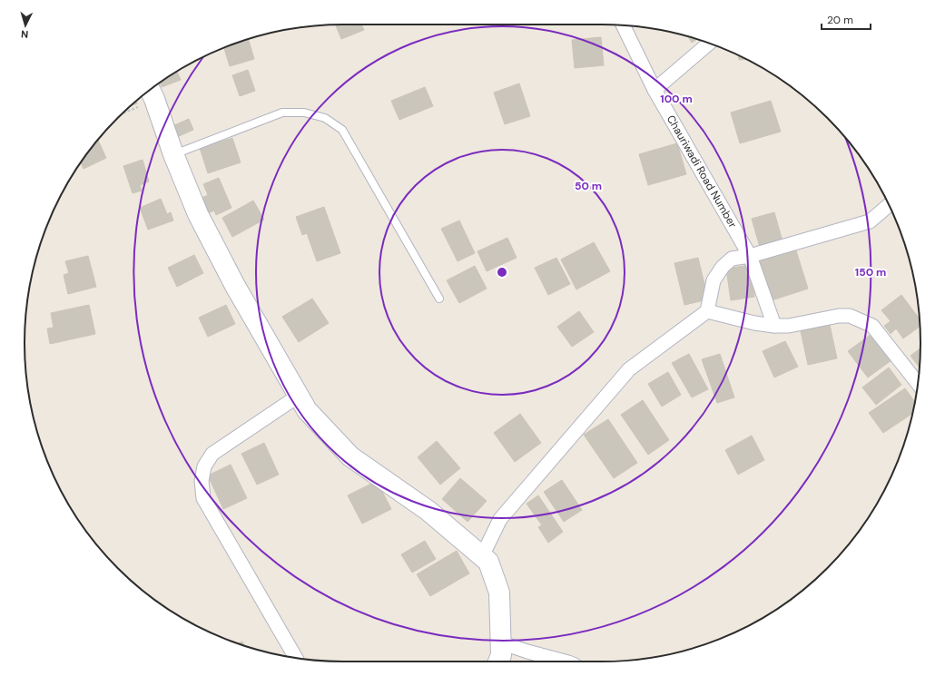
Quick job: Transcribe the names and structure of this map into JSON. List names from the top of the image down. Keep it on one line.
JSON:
{"streets":{"street":["Chauriwadi Road Number"]},"scale_bar":"20 m","north":"bottom","rings":["100 m","50 m","150 m"]}
